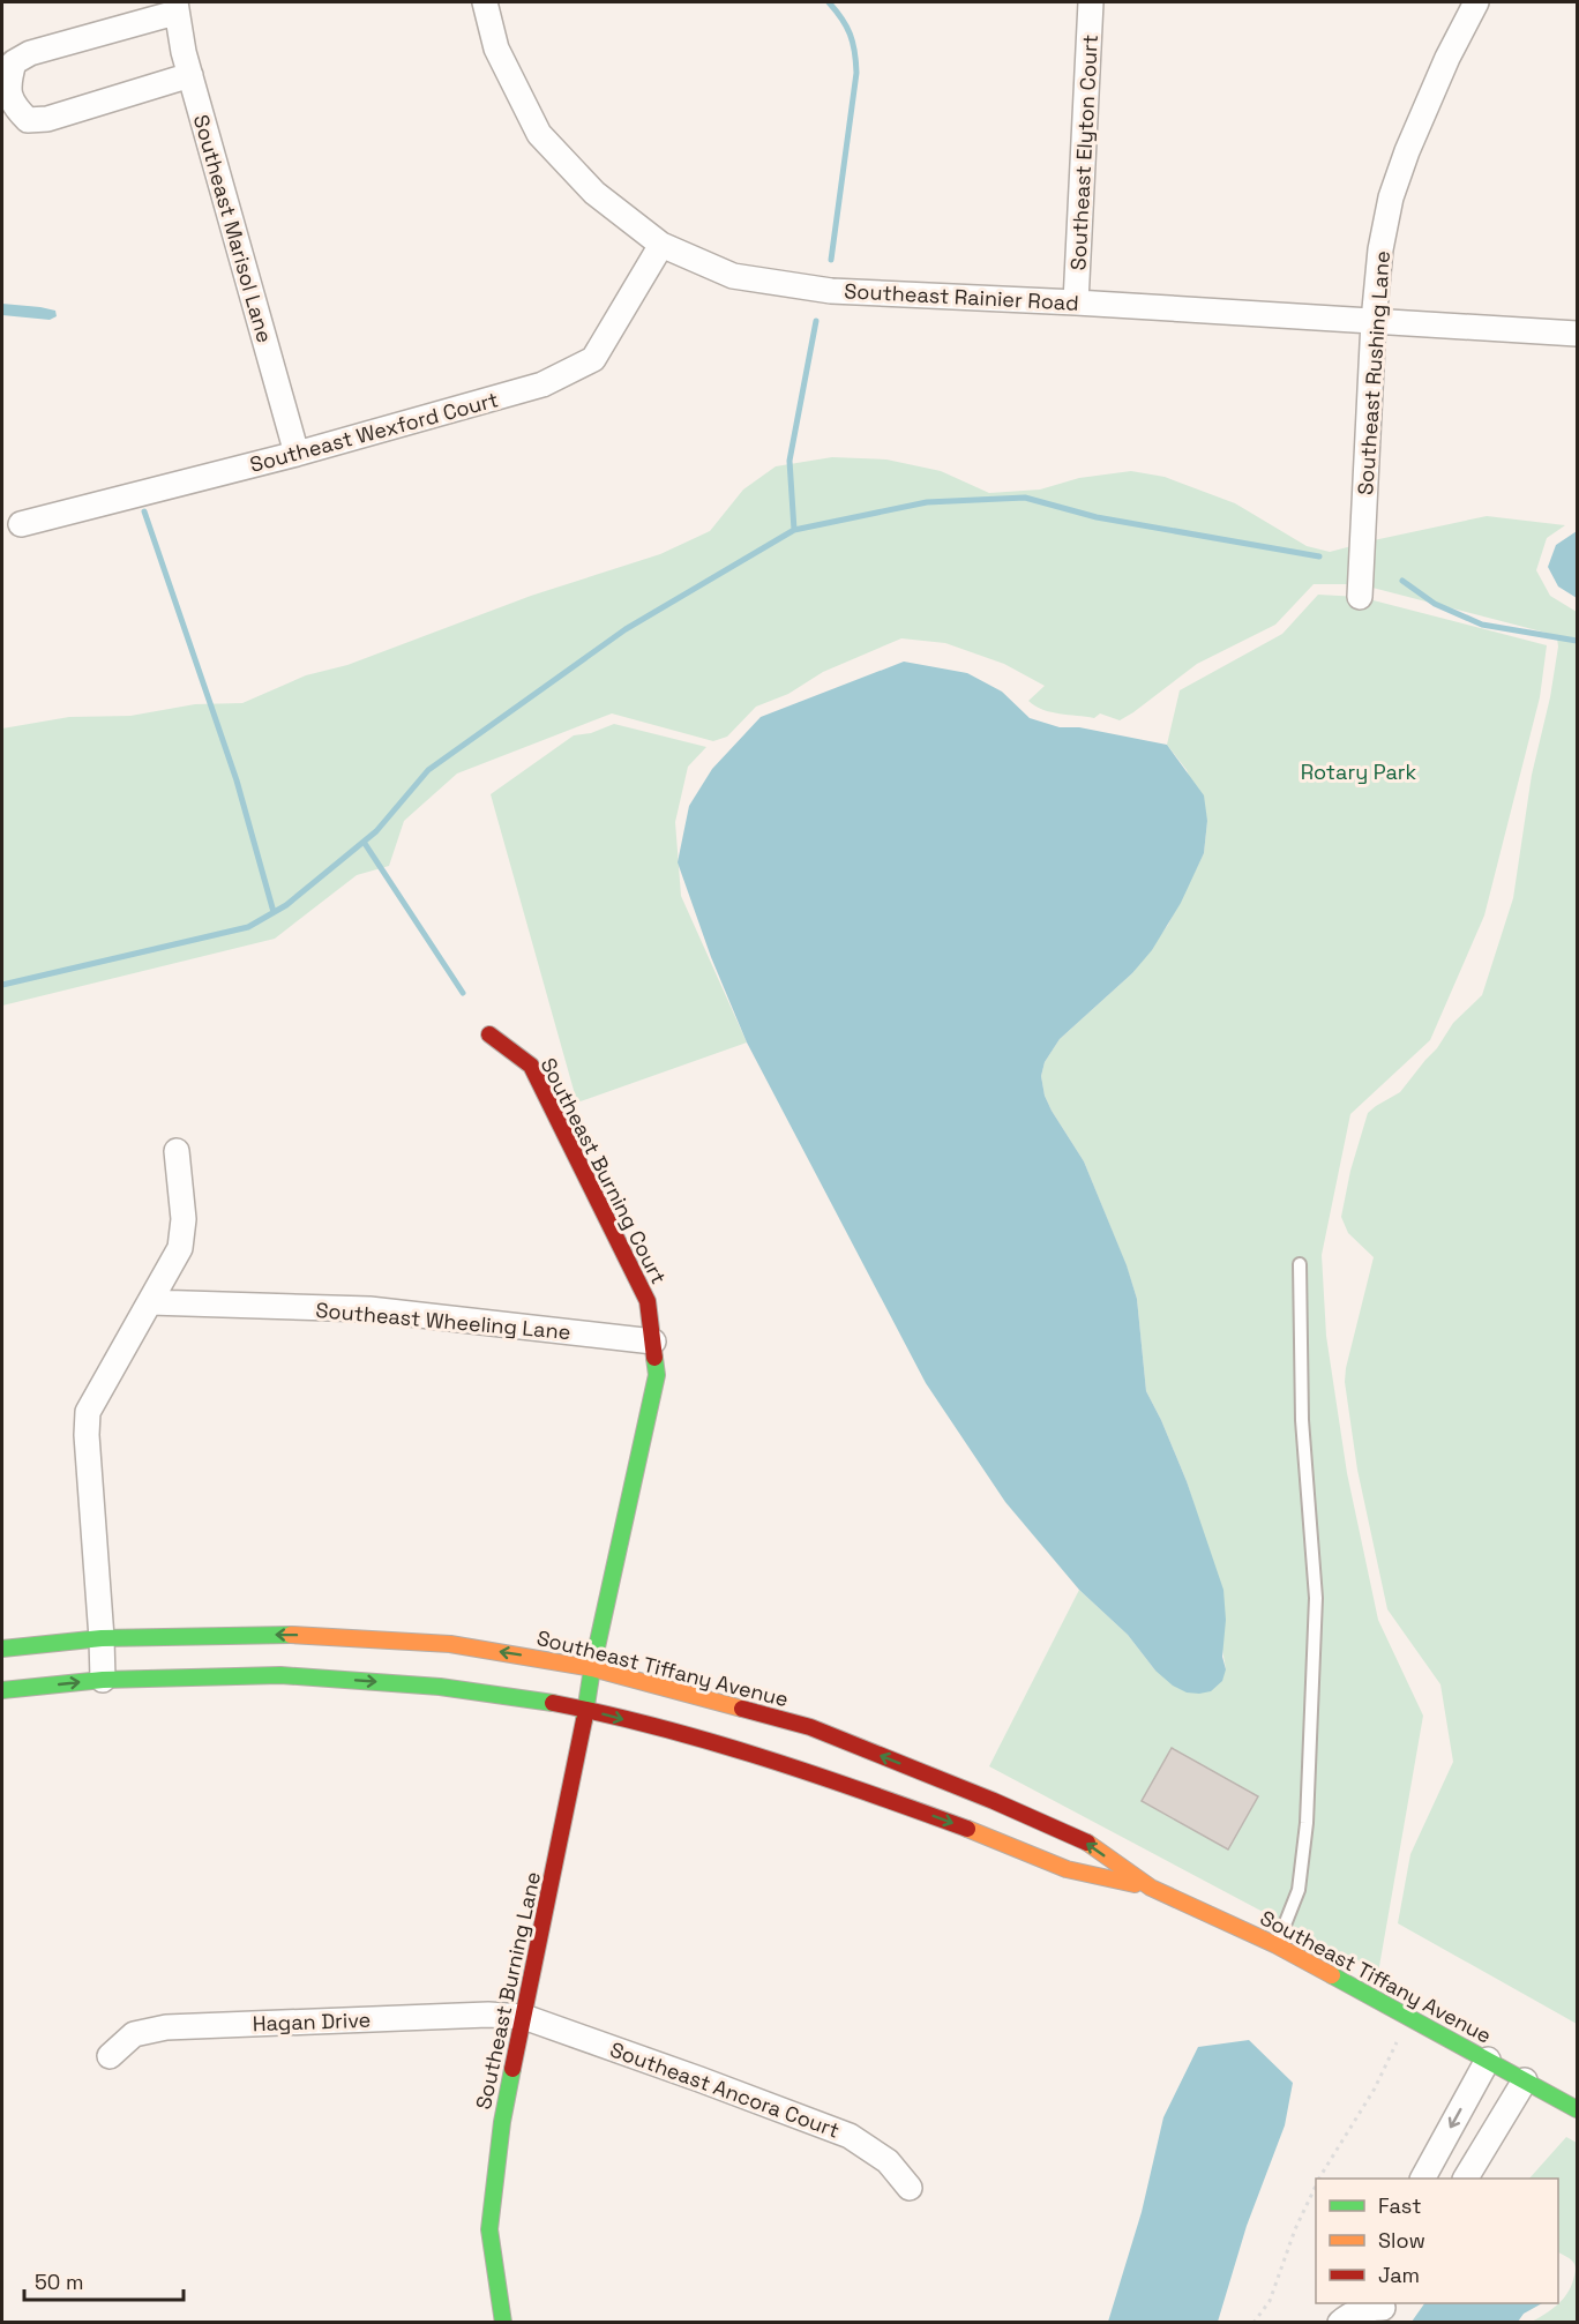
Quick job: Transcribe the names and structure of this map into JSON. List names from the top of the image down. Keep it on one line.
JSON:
{"streets":{"street":["Southeast Elyton Court","Southeast Marisol Lane","Southeast Rainier Road","Southeast Rushing Lane","Southeast Wexford Court","Southeast Burning Court","Southeast Wheeling Lane","Southeast Tiffany Avenue","Southeast Burning Lane","Hagan Drive","Southeast Ancora Court"]},"crossings":[["Southeast Elyton Court","Southeast Rainier Road"],["Southeast Marisol Lane","Southeast Wexford Court"],["Southeast Rainier Road","Southeast Rushing Lane"],["Southeast Rainier Road","Southeast Wexford Court"],["Southeast Burning Court","Southeast Wheeling Lane"],["Southeast Burning Court","Southeast Tiffany Avenue"],["Southeast Burning Court","Southeast Burning Lane"],["Southeast Tiffany Avenue","Southeast Burning Lane"],["Southeast Burning Lane","Hagan Drive"],["Southeast Burning Lane","Southeast Ancora Court"],["Hagan Drive","Southeast Ancora Court"]],"parks":["Rotary Park"],"legend":["Fast","Slow","Jam"],"scale_bar":"50 m"}
